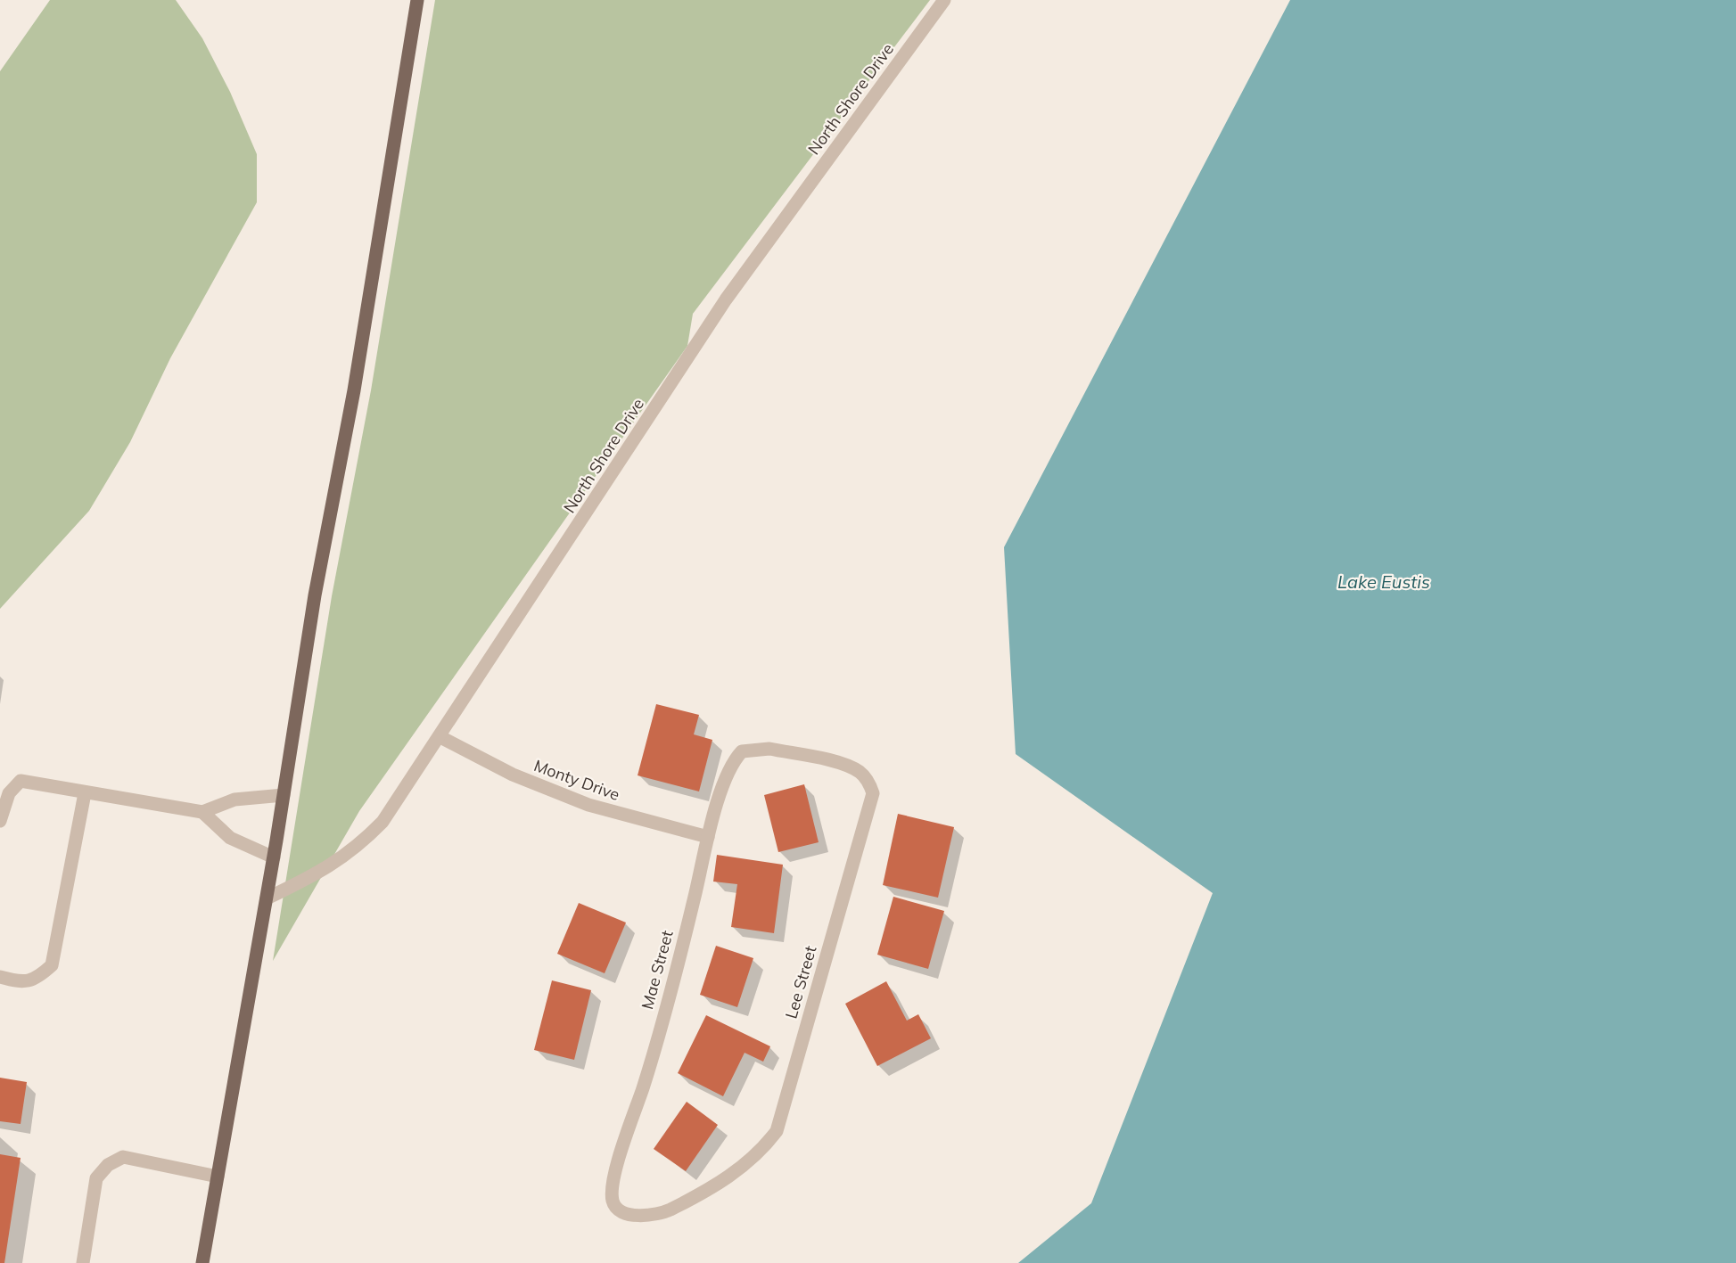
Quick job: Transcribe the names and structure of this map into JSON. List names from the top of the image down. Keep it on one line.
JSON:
{"streets":{"street":["North Shore Drive","Monty Drive","Mae Street","Lee Street"]},"crossings":[["North Shore Drive","Monty Drive"],["Monty Drive","Mae Street"],["Mae Street","Lee Street"]],"water":["Lake Eustis"]}
